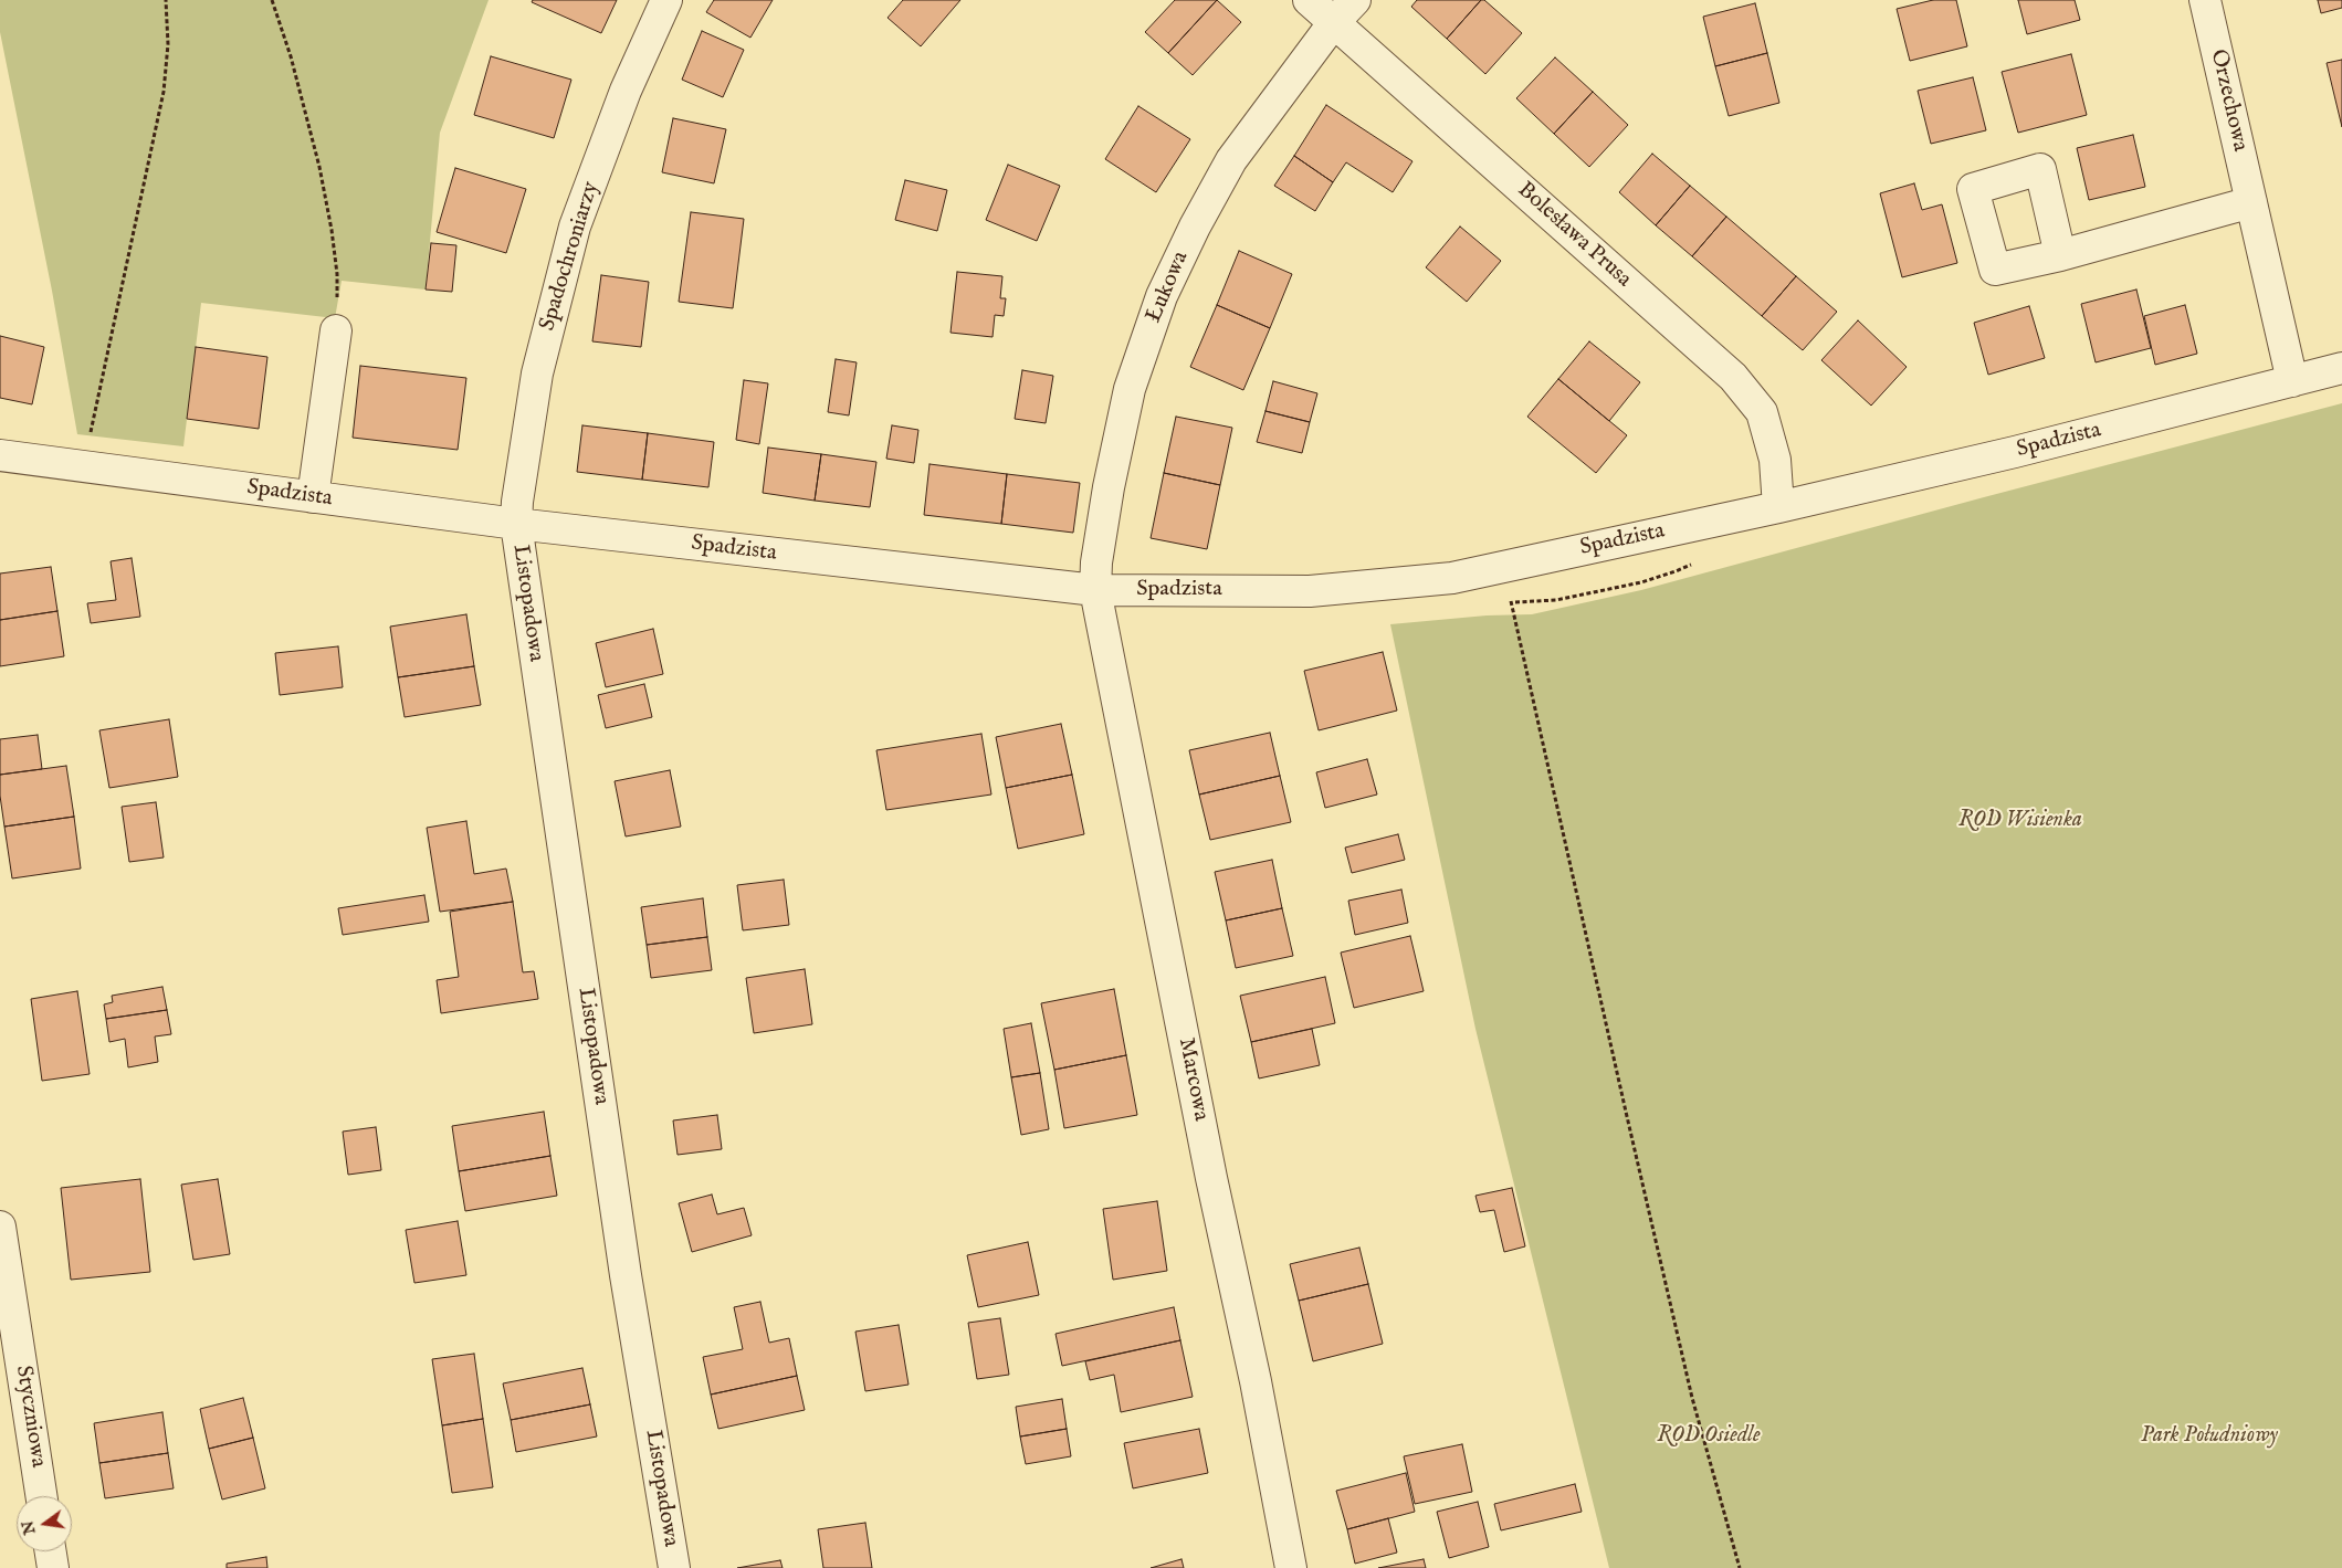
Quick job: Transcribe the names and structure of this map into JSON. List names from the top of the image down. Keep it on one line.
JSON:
{"streets":{"street":["Orzechowa","Bolesława Prusa","Spadochroniarzy","Łukowa","Spadzista","Listopadowa","Marcowa","Styczniowa"]},"crossings":[["Orzechowa","Spadzista"],["Bolesława Prusa","Łukowa"],["Bolesława Prusa","Spadzista"],["Spadochroniarzy","Spadzista"],["Spadochroniarzy","Listopadowa"],["Łukowa","Spadzista"],["Łukowa","Marcowa"],["Spadzista","Listopadowa"],["Spadzista","Marcowa"]],"parks":["ROD Wisienka","ROD Osiedle","Park Południowy"],"north":"left"}
